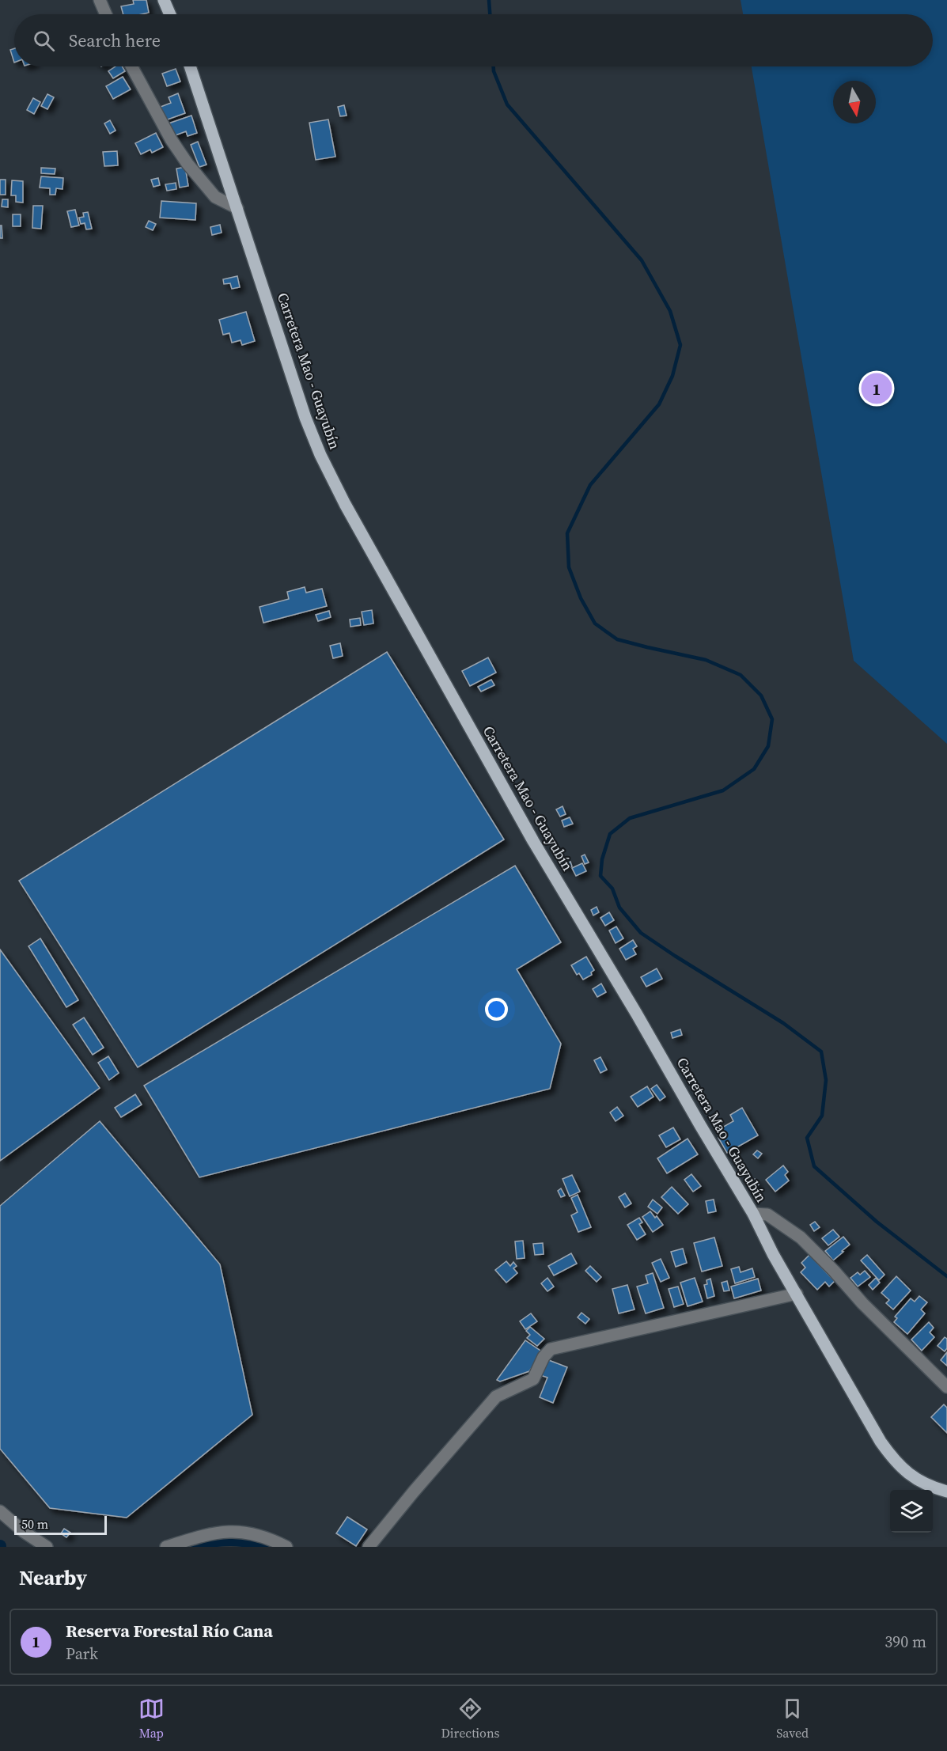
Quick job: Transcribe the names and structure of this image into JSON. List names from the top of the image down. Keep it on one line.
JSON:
{"streets":{"main road":["Carretera Mao - Guayubín"]},"scale_bar":"50 m","north":"bottom","page":{"search":"Search here","pins":"1","scale":"50 m","heading":"Nearby","list":[{"mark":"1","name":"Reserva Forestal Río Cana","note":"Park","value":"390 m"}],"nav":["Map","Directions","Saved"]}}
